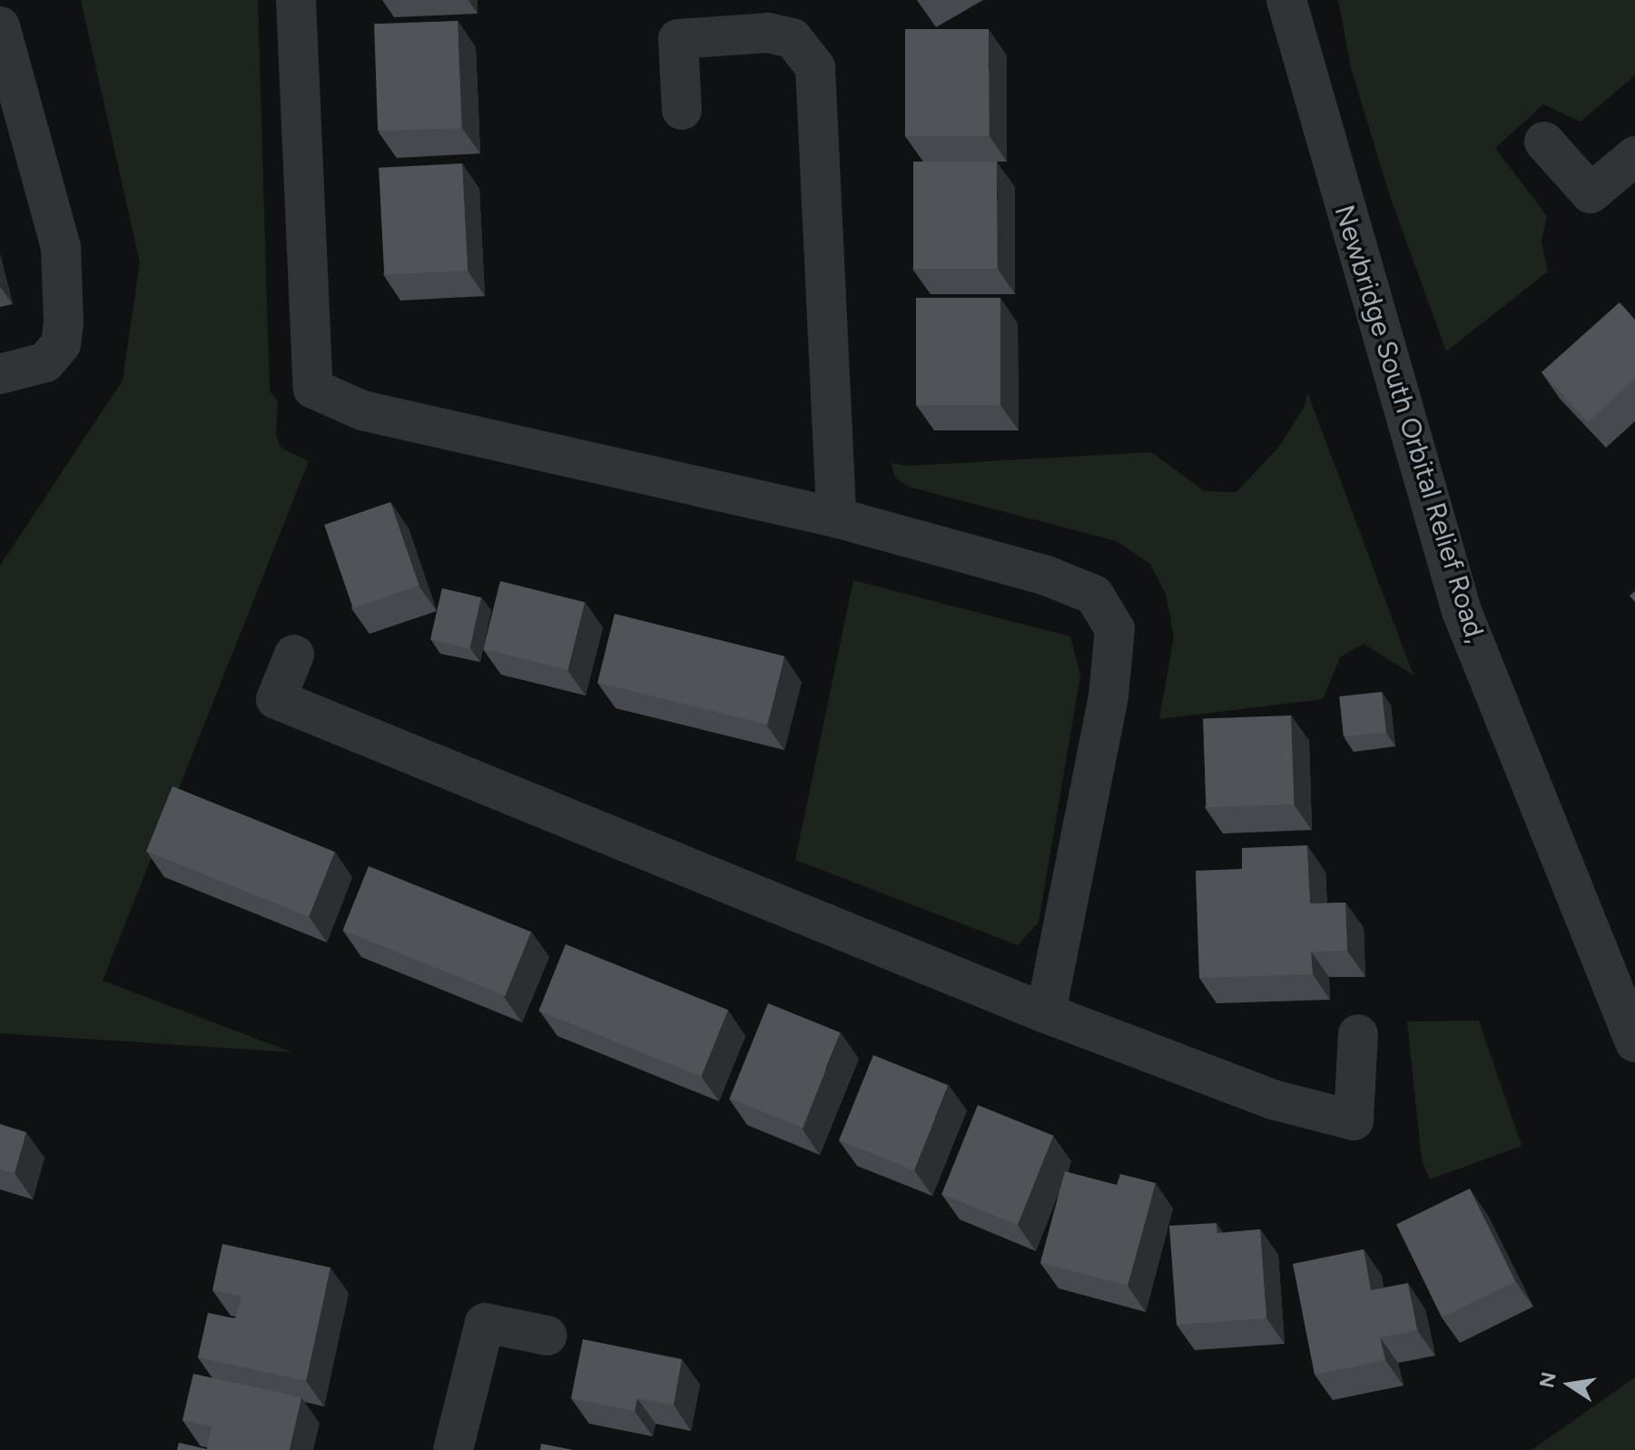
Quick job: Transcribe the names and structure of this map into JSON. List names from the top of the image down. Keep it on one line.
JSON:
{"streets":{"street":["Newbridge South Orbital Relief Road,"]},"north":"left"}
